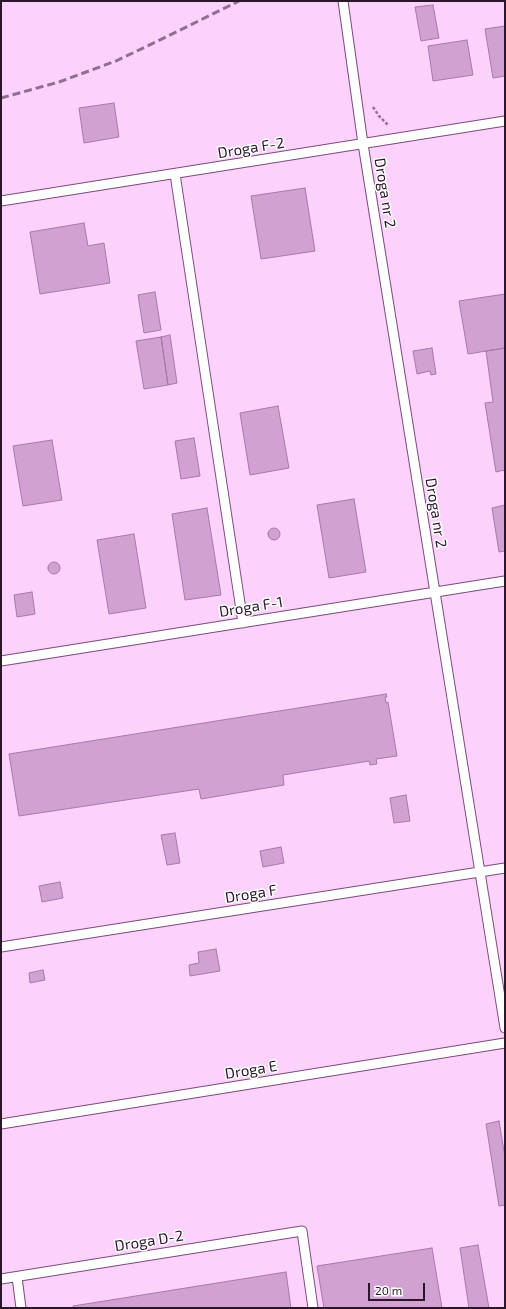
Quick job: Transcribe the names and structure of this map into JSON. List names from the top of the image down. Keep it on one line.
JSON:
{"streets":{"lane":["Droga F-2","Droga nr 2","Droga F-1","Droga F","Droga E","Droga D-2"]},"crossings":[["Droga F-2","Droga nr 2"],["Droga nr 2","Droga F-1"],["Droga nr 2","Droga F"]],"scale_bar":"20 m"}
